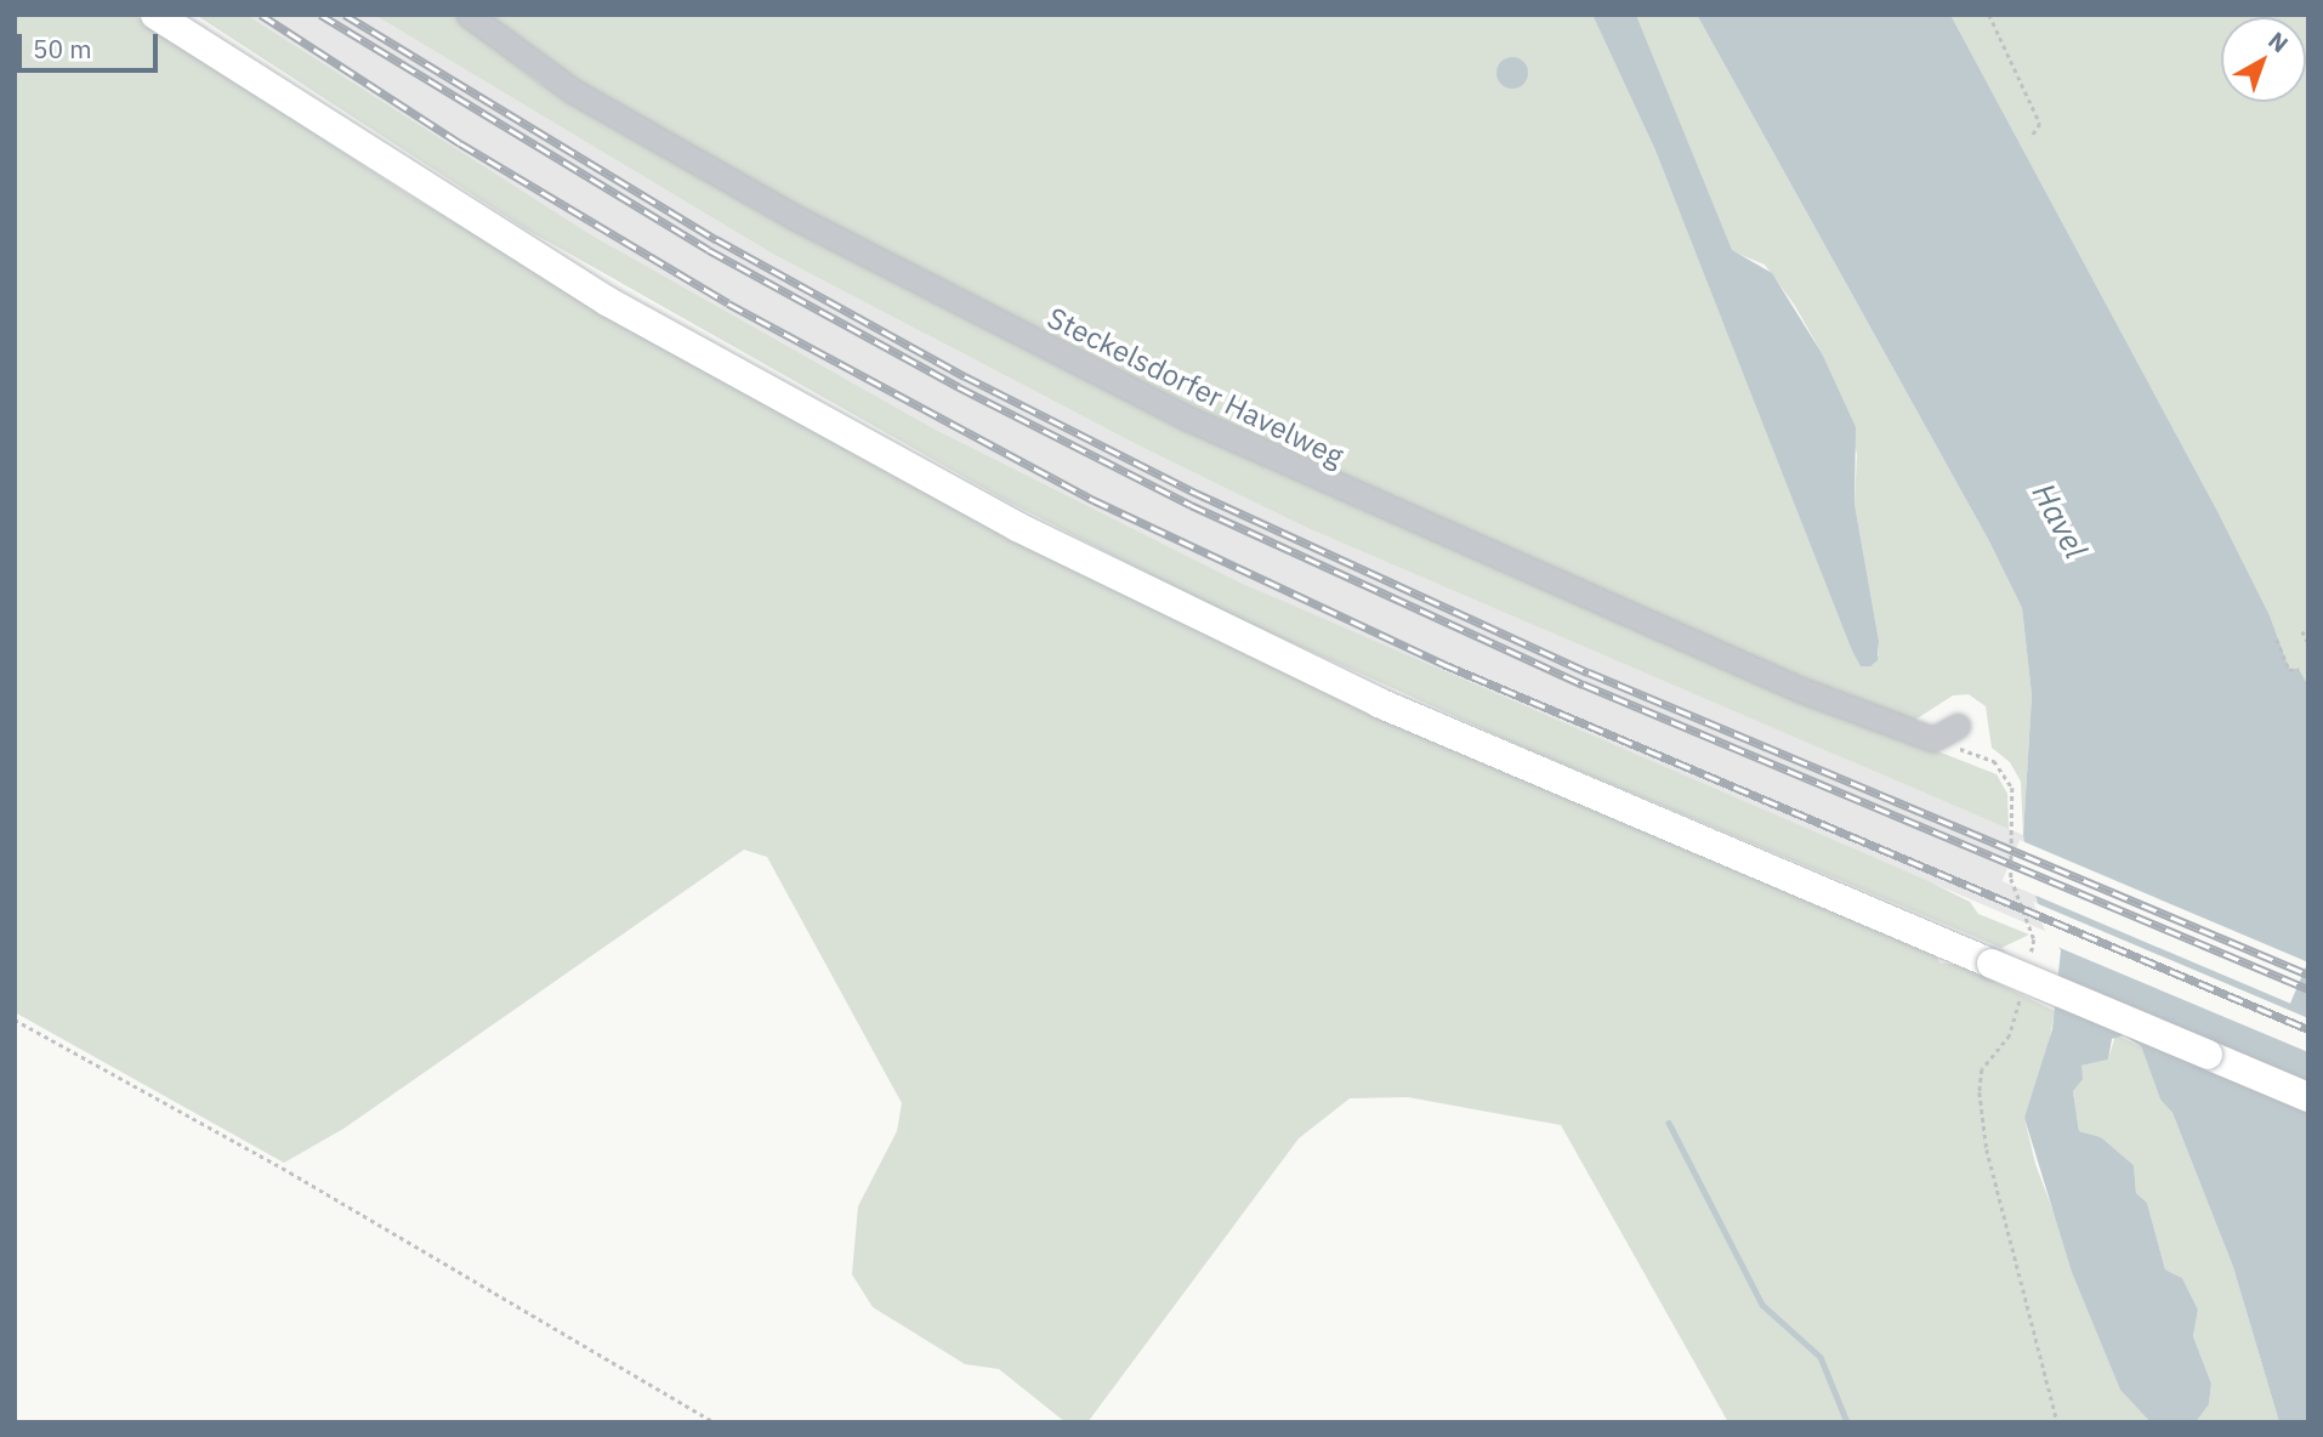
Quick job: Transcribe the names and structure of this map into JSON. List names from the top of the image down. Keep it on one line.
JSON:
{"streets":{"street":["Steckelsdorfer Havelweg"]},"water":["Havel"],"scale_bar":"50 m","north":"top right"}
